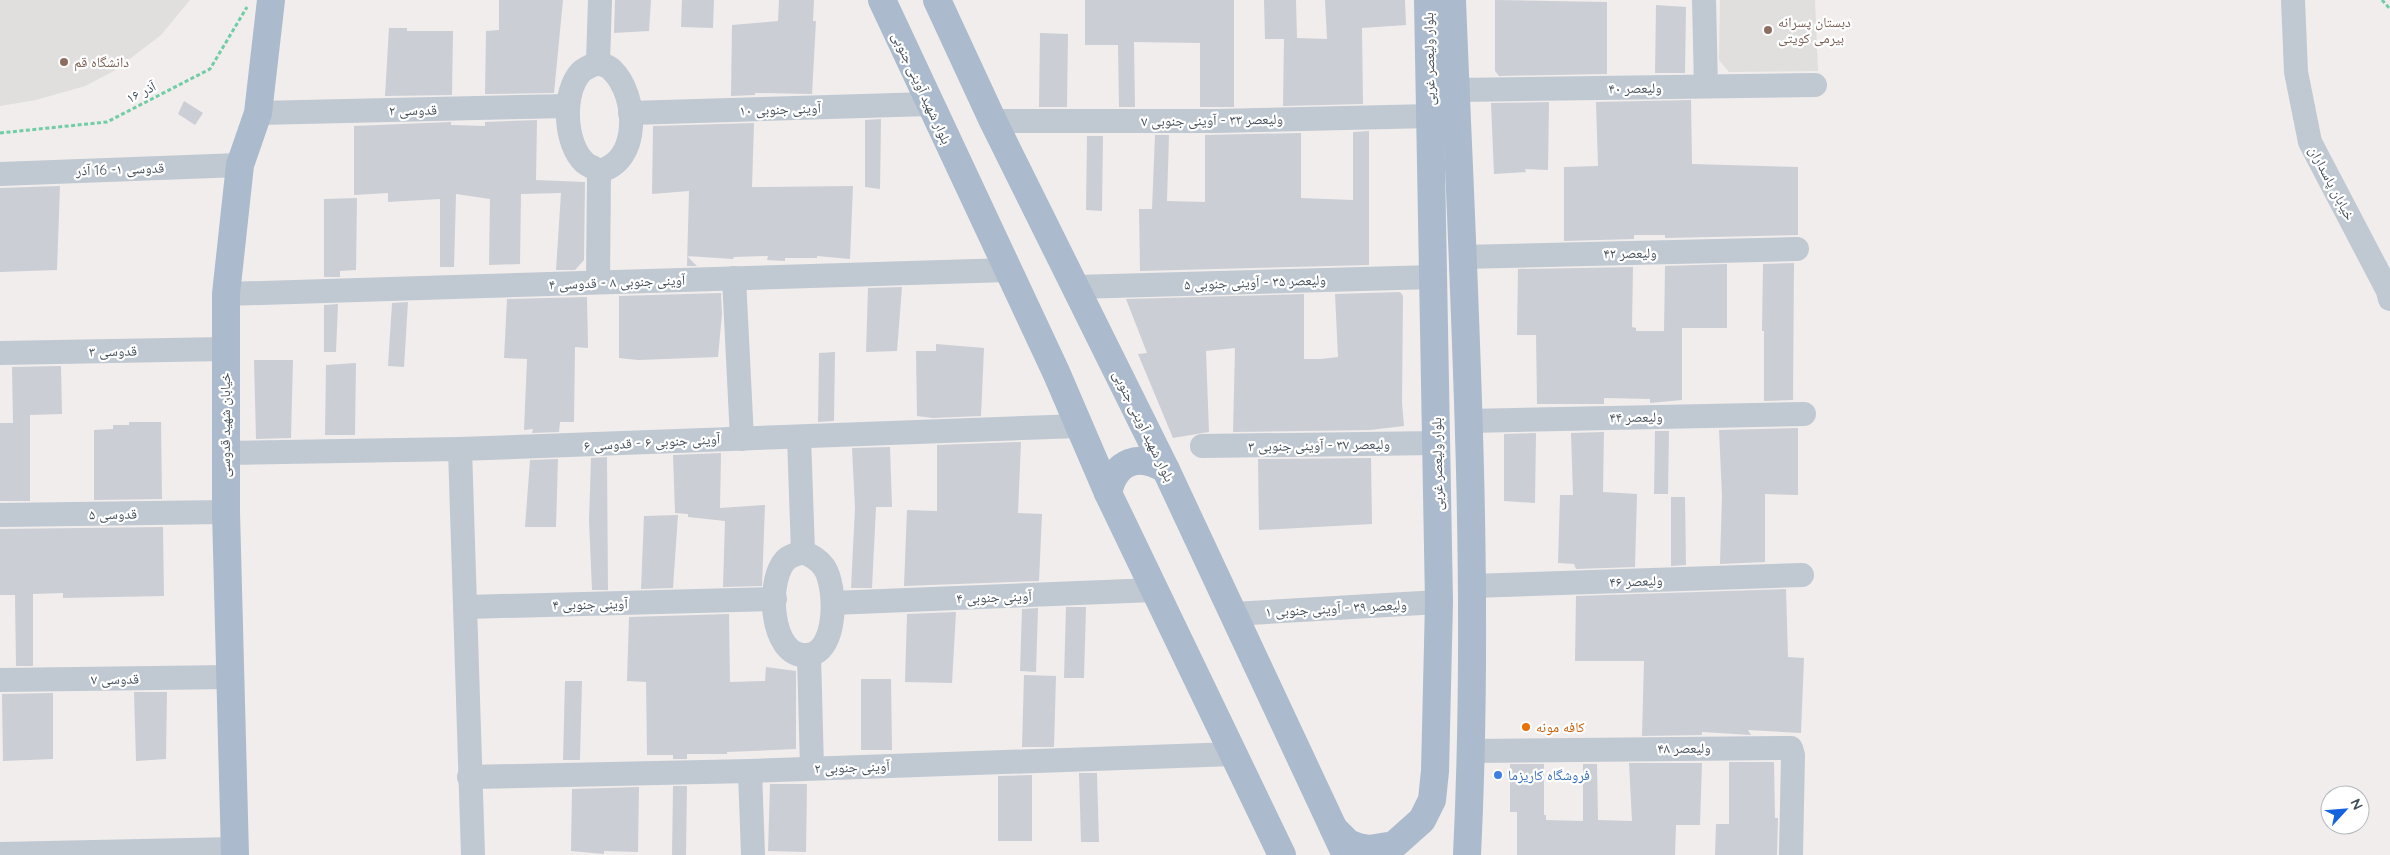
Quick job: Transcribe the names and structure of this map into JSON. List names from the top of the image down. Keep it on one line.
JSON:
{"streets":{"main road":["بلوار ولیعصر غربی","بلوار شهید آوینی جنوبی","خیابان شهید قدوسی"],"street":["ولیعصر ۴۰","آوینی جنوبی ۱۰","قدوسی ۲","ولیعصر ۳۳ - آوینی جنوبی ۷","قدوسی ۱- 16 آذر","خیابان پاسداران","ولیعصر ۴۲","آوینی جنوبی ۸ - قدوسی ۴","ولیعصر ۳۵ - آوینی جنوبی ۵","قدوسی ۳","ولیعصر ۴۴","آوینی جنوبی ۶ - قدوسی ۶","ولیعصر ۳۷ - آوینی جنوبی ۳","قدوسی ۵","ولیعصر ۴۶","آوینی جنوبی ۴","ولیعصر ۳۹ - آوینی جنوبی ۱","قدوسی ۷","ولیعصر ۴۸","آوینی جنوبی ۲"],"path":["۱۶ آذر"]},"crossings":[["بلوار ولیعصر غربی","بلوار شهید آوینی جنوبی"],["بلوار ولیعصر غربی","ولیعصر ۴۰"],["بلوار ولیعصر غربی","ولیعصر ۳۳ - آوینی جنوبی ۷"],["بلوار ولیعصر غربی","ولیعصر ۴۲"],["بلوار ولیعصر غربی","ولیعصر ۳۵ - آوینی جنوبی ۵"],["بلوار ولیعصر غربی","ولیعصر ۴۴"],["بلوار ولیعصر غربی","ولیعصر ۳۷ - آوینی جنوبی ۳"],["بلوار ولیعصر غربی","ولیعصر ۴۶"],["بلوار ولیعصر غربی","ولیعصر ۳۹ - آوینی جنوبی ۱"],["بلوار ولیعصر غربی","ولیعصر ۴۸"],["بلوار شهید آوینی جنوبی","آوینی جنوبی ۱۰"],["بلوار شهید آوینی جنوبی","ولیعصر ۳۳ - آوینی جنوبی ۷"],["بلوار شهید آوینی جنوبی","آوینی جنوبی ۸ - قدوسی ۴"],["بلوار شهید آوینی جنوبی","ولیعصر ۳۵ - آوینی جنوبی ۵"],["بلوار شهید آوینی جنوبی","آوینی جنوبی ۶ - قدوسی ۶"],["بلوار شهید آوینی جنوبی","آوینی جنوبی ۴"],["بلوار شهید آوینی جنوبی","ولیعصر ۳۹ - آوینی جنوبی ۱"],["بلوار شهید آوینی جنوبی","آوینی جنوبی ۲"],["آوینی جنوبی ۱۰","قدوسی ۲"],["قدوسی ۲","خیابان شهید قدوسی"],["قدوسی ۱- 16 آذر","خیابان شهید قدوسی"],["آوینی جنوبی ۸ - قدوسی ۴","خیابان شهید قدوسی"],["قدوسی ۳","خیابان شهید قدوسی"],["خیابان شهید قدوسی","آوینی جنوبی ۶ - قدوسی ۶"],["خیابان شهید قدوسی","قدوسی ۵"],["خیابان شهید قدوسی","قدوسی ۷"]],"places":["دبستان پسرانه بیرمی کویتی","دانشگاه قم","کافه مونه","فروشگاه کاریزما"],"north":"top right"}
